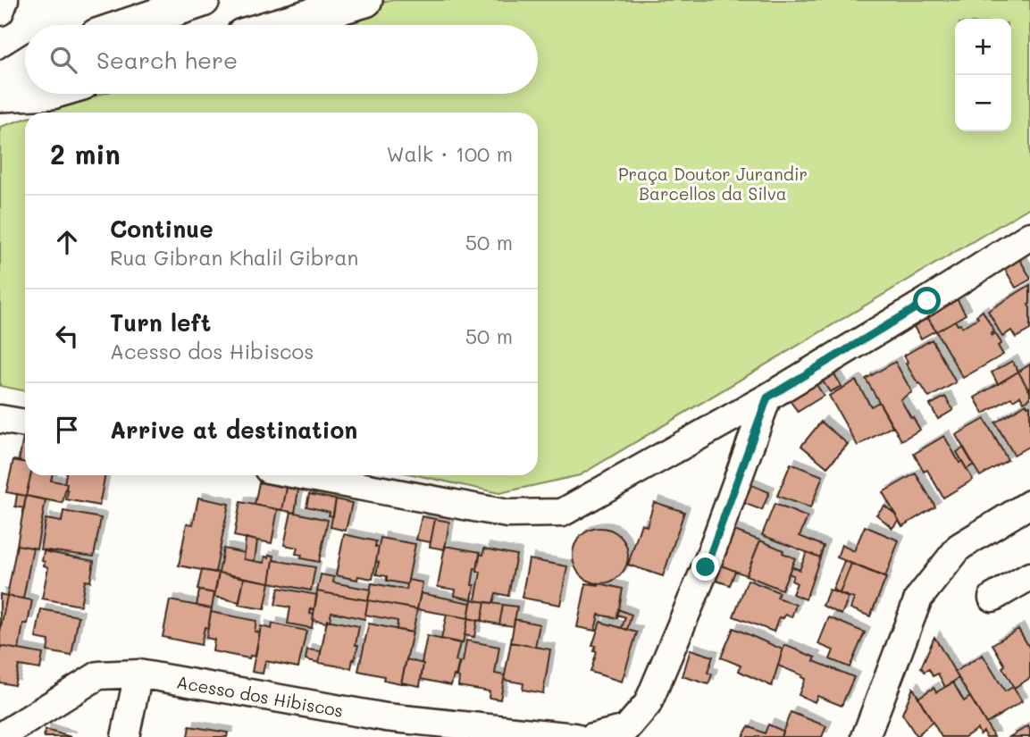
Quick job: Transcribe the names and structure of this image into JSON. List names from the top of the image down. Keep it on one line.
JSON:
{"streets":{"street":["Acesso dos Hibiscos"]},"parks":["Praça Doutor Jurandir Barcellos da Silva"],"page":{"map_buttons":["+","−"],"search":"Search here","heading":["2 min","Walk · 100 m"],"list":[["Continue","Rua Gibran Khalil Gibran","50 m"],["Turn left","Acesso dos Hibiscos","50 m"],"Arrive at destination"]}}
